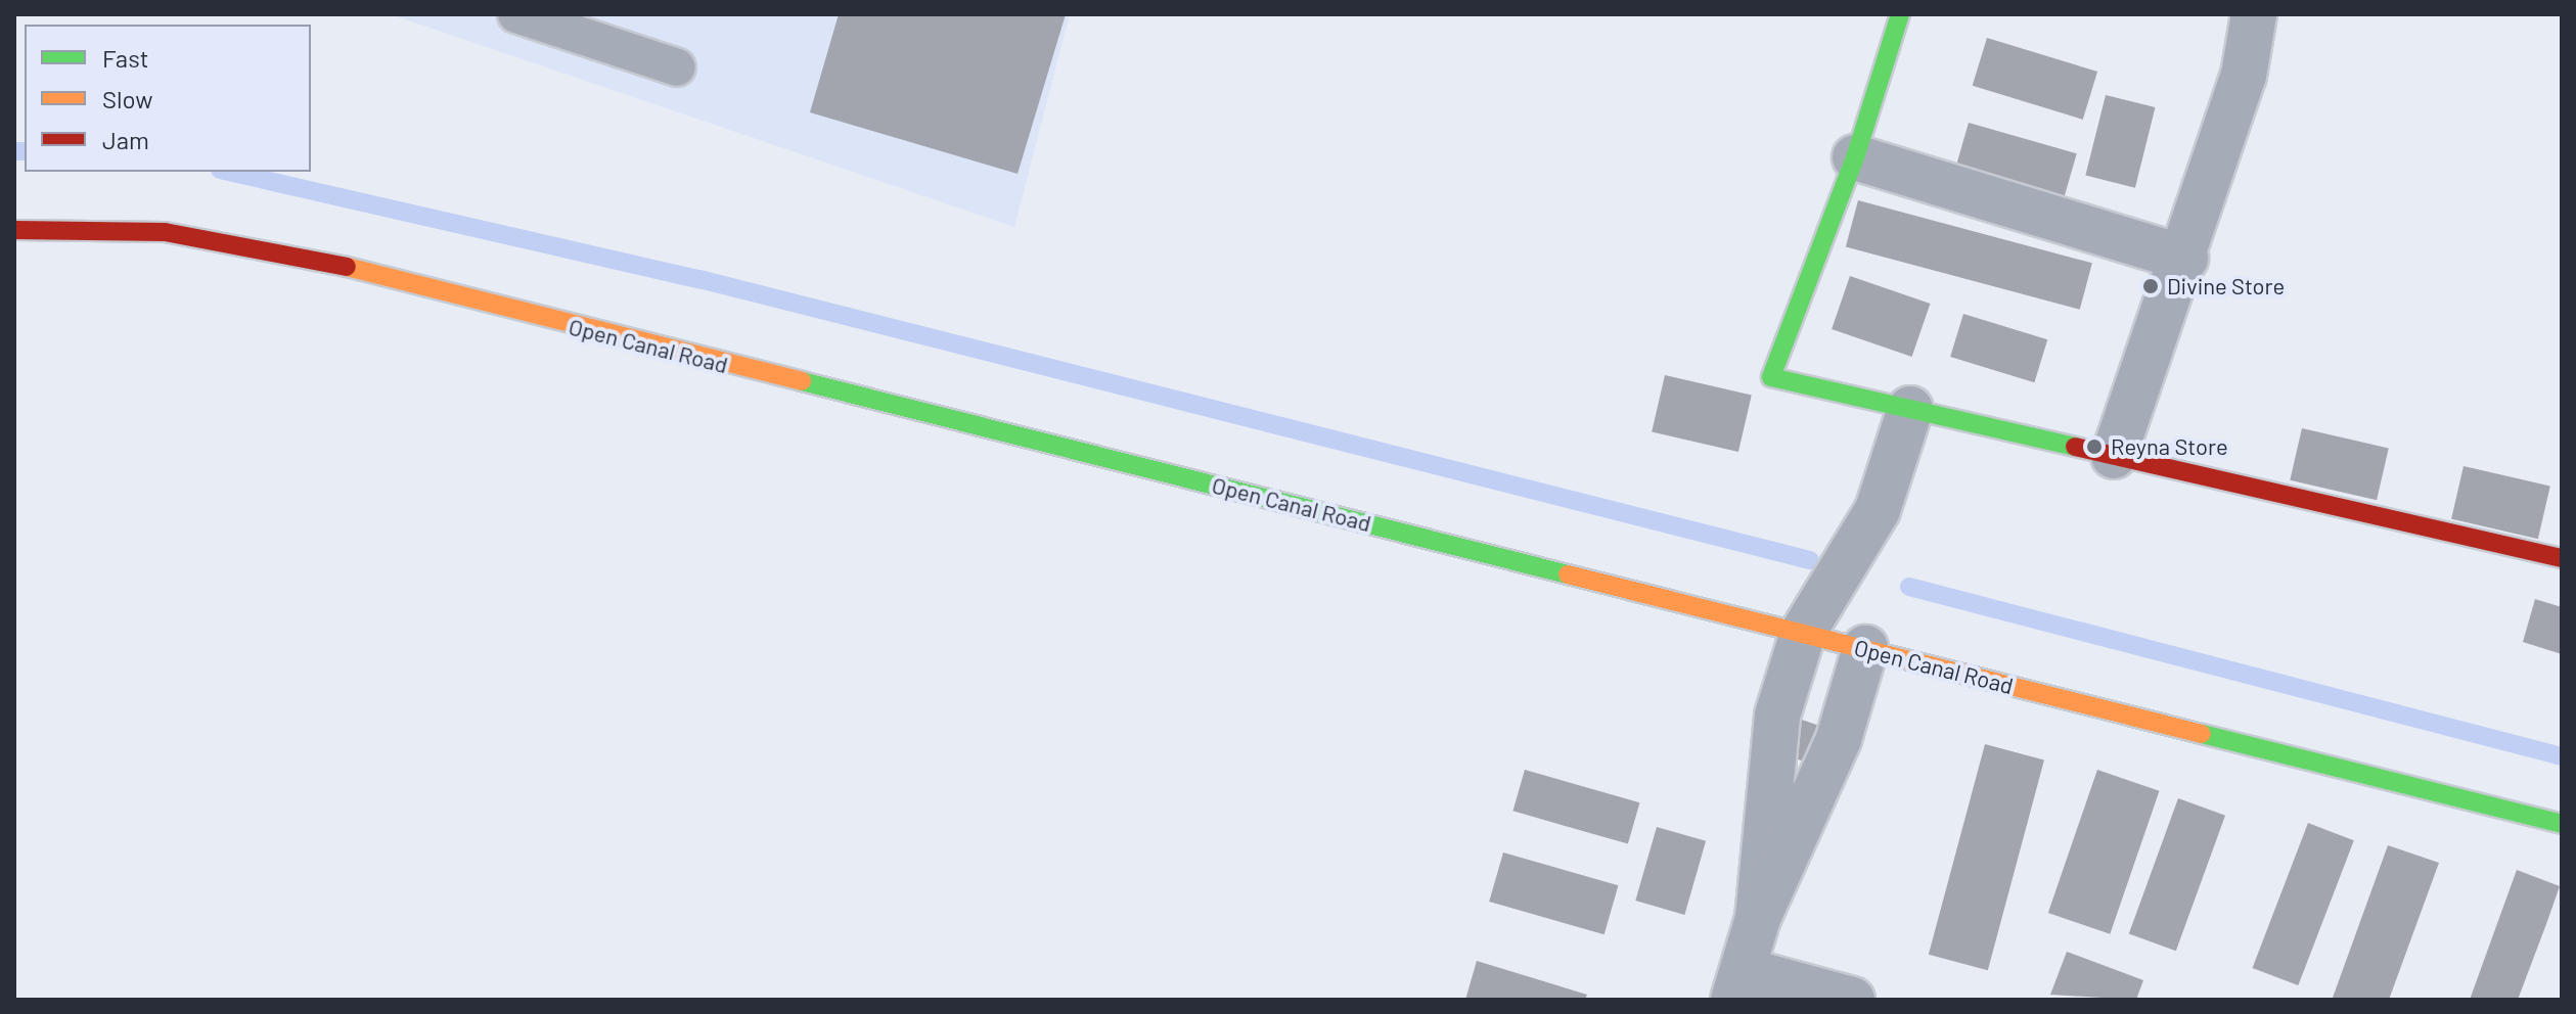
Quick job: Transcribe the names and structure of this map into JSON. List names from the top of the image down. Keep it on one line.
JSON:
{"streets":{"street":["Open Canal Road"]},"places":["Divine Store","Reyna Store"],"legend":["Fast","Slow","Jam"]}
